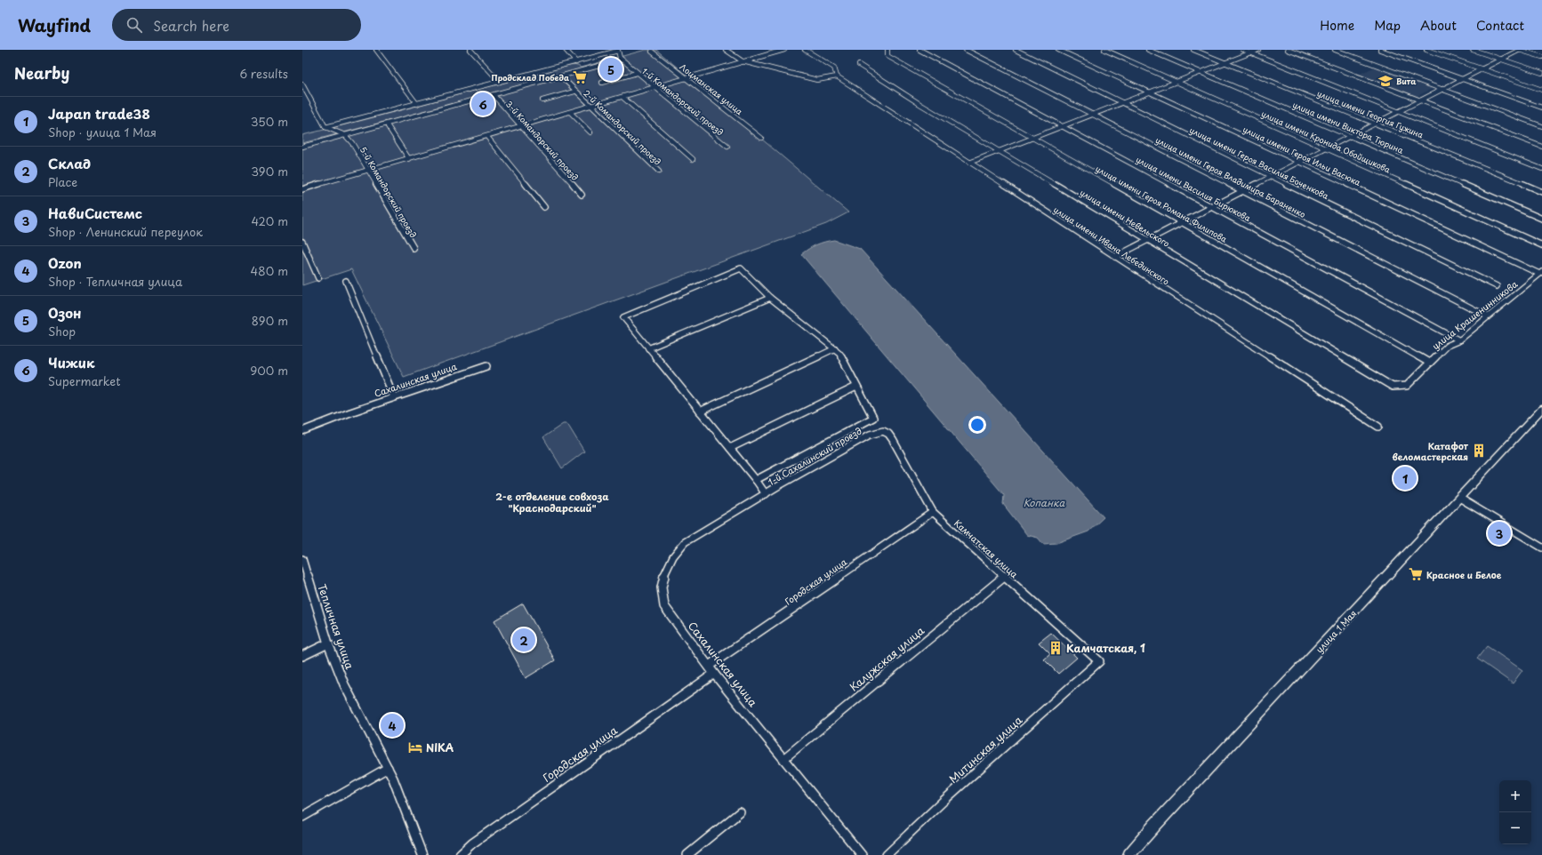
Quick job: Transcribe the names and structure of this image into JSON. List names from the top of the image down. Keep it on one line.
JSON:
{"streets":{"street":["Лоцманская улица","1-й Командорский проезд","улица имени Георгия Гужина","2-й Командорский проезд","улица имени Виктора Тюрина","3-й Командорский проезд","улица имени Кронида Обойщикова","улица имени Героя Ильи Васюка","улица имени Героя Василия Боченкова","улица имени Героя Владимира Бараненко","улица имени Василия Бирюкова","5-й Командорский проезд","улица имени Героя Романа Филипова","улица имени Невельского","улица имени Ивана Лебединского","улица Крашенинникова","Сахалинская улица","1-й Сахалинский проезд","Камчатская улица","Городская улица","Тепличная улица","улица 1 Мая","Калужская улица","Митинская улица"]},"crossings":[["улица имени Героя Ильи Васюка","улица Крашенинникова"],["улица имени Героя Владимира Бараненко","улица Крашенинникова"],["улица имени Василия Бирюкова","улица Крашенинникова"],["улица имени Героя Романа Филипова","улица Крашенинникова"],["улица имени Невельского","улица Крашенинникова"],["Сахалинская улица","1-й Сахалинский проезд"],["Сахалинская улица","Городская улица"],["Сахалинская улица","Калужская улица"],["1-й Сахалинский проезд","Камчатская улица"],["Камчатская улица","Городская улица"],["Камчатская улица","Калужская улица"],["Камчатская улица","Митинская улица"]],"districts":["2-е отделение совхоза \"Краснодарский\""],"water":["Копанка"],"places":{"supermarket":["Продсклад Победа","Красное и Белое"],"school or university":["Вита"],"building":["Катафот веломастерская","Камчатская, 1"],"hotel":["NIKA"]},"page":{"header":"Wayfind","search":"Search here","nav":["Home","Map","About","Contact"],"heading":["Nearby","6 results"],"pins":["5","6","1","3","2","4"],"list":[{"mark":"1","name":"Japan trade38","note":"Shop · улица 1 Мая","value":"350 m"},{"mark":"2","name":"Склад","note":"Place","value":"390 m"},{"mark":"3","name":"НавиСистемс","note":"Shop · Ленинский переулок","value":"420 m"},{"mark":"4","name":"Ozon","note":"Shop · Тепличная улица","value":"480 m"},{"mark":"5","name":"Озон","note":"Shop","value":"890 m"},{"mark":"6","name":"Чижик","note":"Supermarket","value":"900 m"}],"map_buttons":["+","−"]}}
